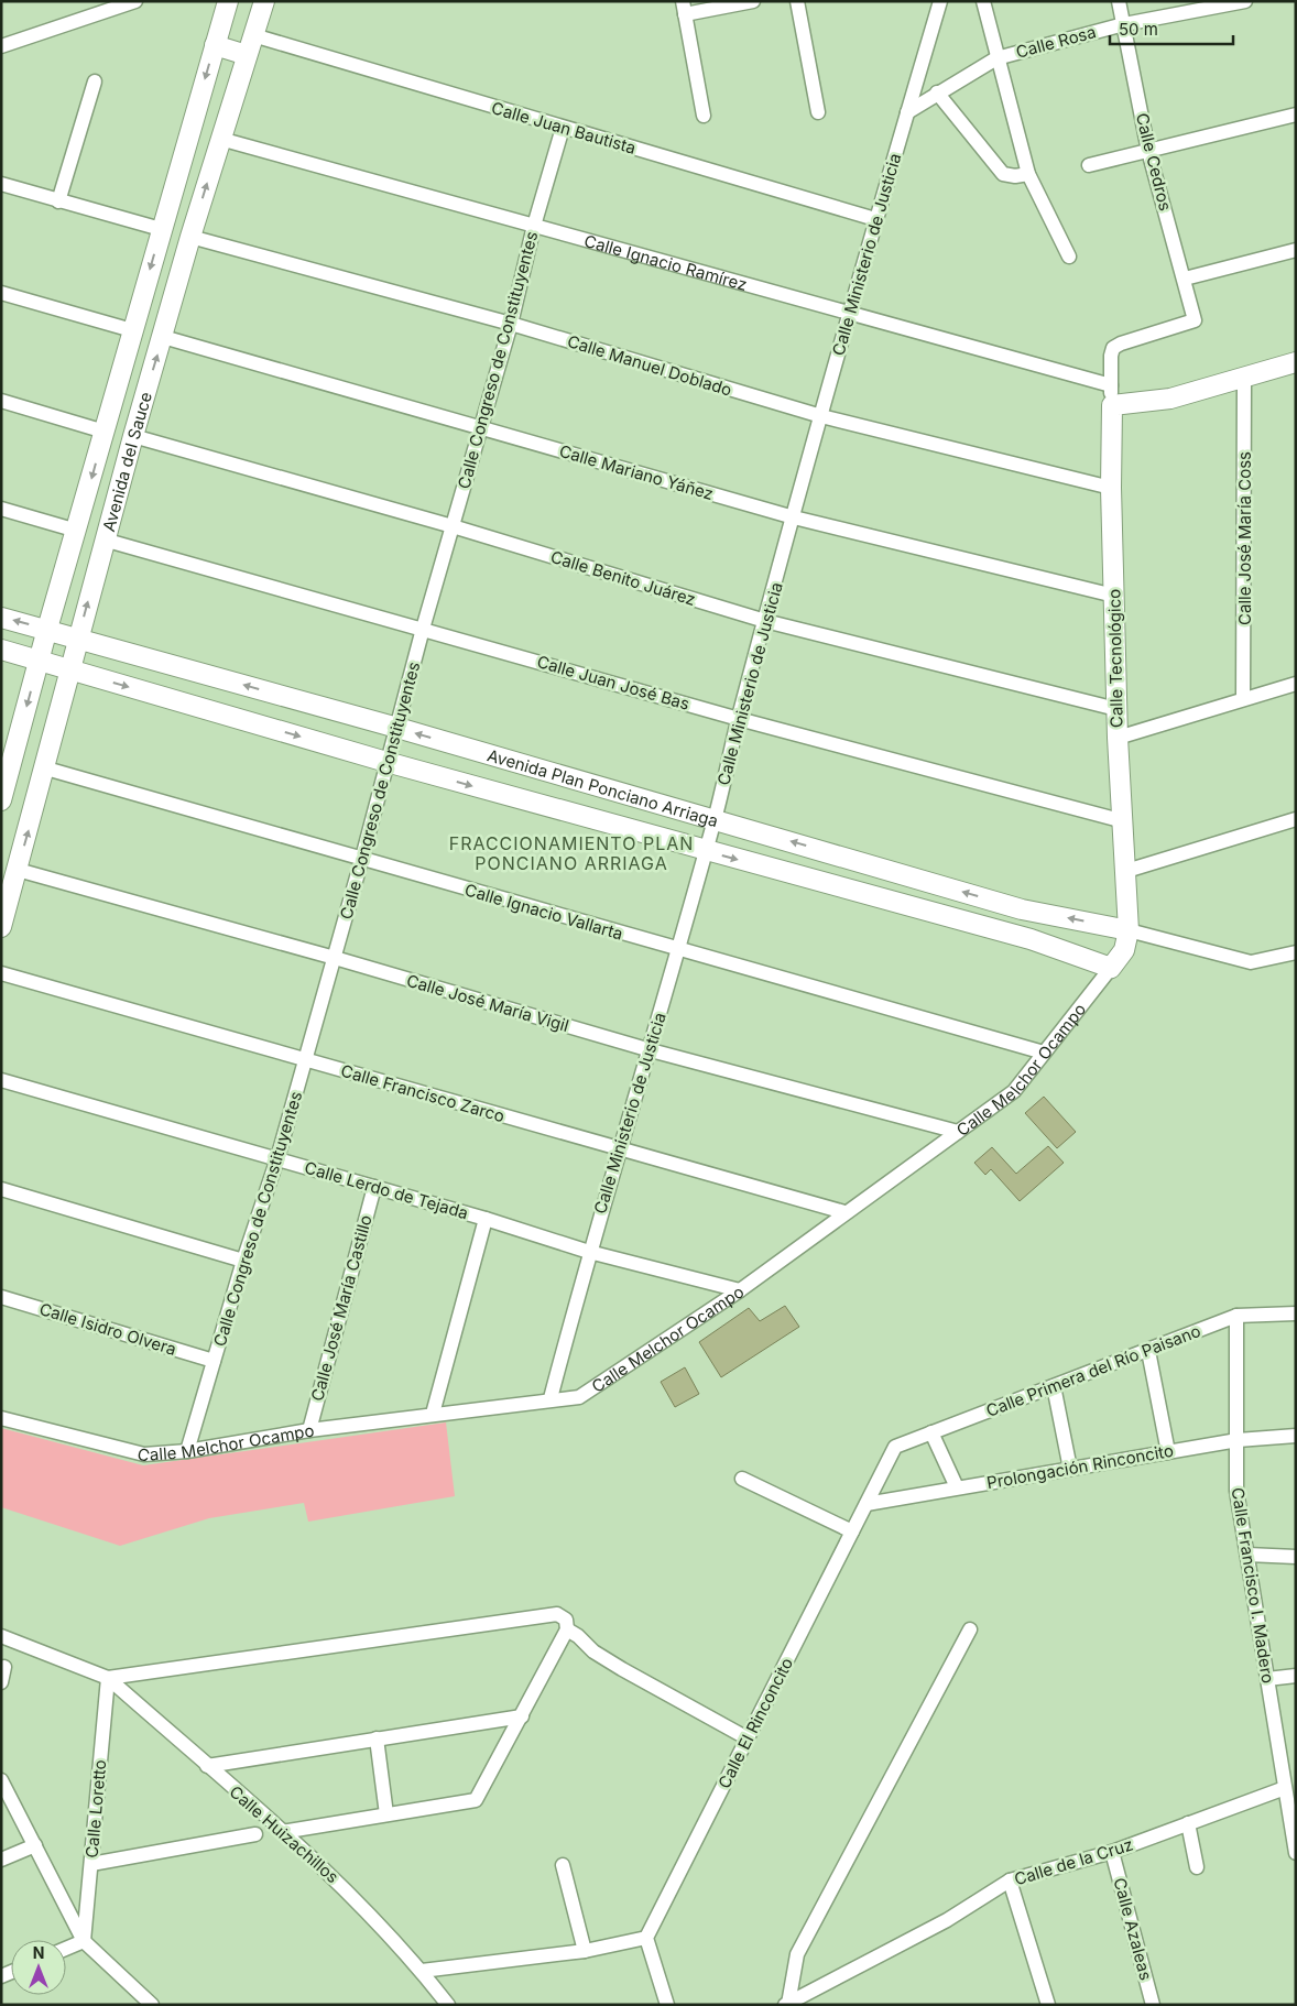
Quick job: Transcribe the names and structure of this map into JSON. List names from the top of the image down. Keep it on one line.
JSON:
{"streets":{"street":["Calle Rosa","Calle Juan Bautista","Calle Cedros","Calle Ministerio de Justicia","Calle Ignacio Ramírez","Calle Congreso de Constituyentes","Calle Manuel Doblado","Avenida del Sauce","Calle Mariano Yáñez","Calle José María Coss","Calle Benito Juárez","Calle Tecnológico","Calle Juan José Bas","Avenida Plan Ponciano Arriaga","Calle Ignacio Vallarta","Calle José María Vigil","Calle Melchor Ocampo","Calle Francisco Zarco","Calle Lerdo de Tejada","Calle José María Castillo","Calle Isidro Olvera","Calle Primera del Río Paisano","Prolongación Rinconcito","Calle Francisco I. Madero","Calle El Rinconcito","Calle Loretto","Calle Huizachillos","Calle de la Cruz","Calle Azaleas"]},"crossings":[["Calle Rosa","Calle Cedros"],["Calle Rosa","Calle Ministerio de Justicia"],["Calle Juan Bautista","Calle Ministerio de Justicia"],["Calle Juan Bautista","Calle Congreso de Constituyentes"],["Calle Juan Bautista","Avenida del Sauce"],["Calle Cedros","Calle Tecnológico"],["Calle Ministerio de Justicia","Calle Ignacio Ramírez"],["Calle Ministerio de Justicia","Calle Manuel Doblado"],["Calle Ministerio de Justicia","Calle Mariano Yáñez"],["Calle Ministerio de Justicia","Calle Benito Juárez"],["Calle Ministerio de Justicia","Calle Juan José Bas"],["Calle Ministerio de Justicia","Avenida Plan Ponciano Arriaga"],["Calle Ministerio de Justicia","Calle Ignacio Vallarta"],["Calle Ministerio de Justicia","Calle José María Vigil"],["Calle Ministerio de Justicia","Calle Melchor Ocampo"],["Calle Ministerio de Justicia","Calle Francisco Zarco"],["Calle Ministerio de Justicia","Calle Lerdo de Tejada"],["Calle Ignacio Ramírez","Calle Congreso de Constituyentes"],["Calle Ignacio Ramírez","Avenida del Sauce"],["Calle Ignacio Ramírez","Calle Tecnológico"],["Calle Congreso de Constituyentes","Calle Manuel Doblado"],["Calle Congreso de Constituyentes","Calle Mariano Yáñez"],["Calle Congreso de Constituyentes","Calle Benito Juárez"],["Calle Congreso de Constituyentes","Calle Juan José Bas"],["Calle Congreso de Constituyentes","Avenida Plan Ponciano Arriaga"],["Calle Congreso de Constituyentes","Calle Ignacio Vallarta"],["Calle Congreso de Constituyentes","Calle José María Vigil"],["Calle Congreso de Constituyentes","Calle Melchor Ocampo"],["Calle Congreso de Constituyentes","Calle Francisco Zarco"],["Calle Congreso de Constituyentes","Calle Lerdo de Tejada"],["Calle Congreso de Constituyentes","Calle Isidro Olvera"],["Calle Manuel Doblado","Avenida del Sauce"],["Calle Manuel Doblado","Calle Tecnológico"],["Avenida del Sauce","Calle Mariano Yáñez"],["Avenida del Sauce","Calle Benito Juárez"],["Avenida del Sauce","Calle Juan José Bas"],["Avenida del Sauce","Avenida Plan Ponciano Arriaga"],["Avenida del Sauce","Calle Ignacio Vallarta"],["Avenida del Sauce","Calle José María Vigil"],["Calle Mariano Yáñez","Calle Tecnológico"],["Calle Benito Juárez","Calle Tecnológico"],["Calle Tecnológico","Calle Juan José Bas"],["Calle Tecnológico","Avenida Plan Ponciano Arriaga"],["Calle Tecnológico","Calle Melchor Ocampo"],["Avenida Plan Ponciano Arriaga","Calle Melchor Ocampo"],["Calle Ignacio Vallarta","Calle Melchor Ocampo"],["Calle José María Vigil","Calle Melchor Ocampo"],["Calle Melchor Ocampo","Calle Francisco Zarco"],["Calle Melchor Ocampo","Calle Lerdo de Tejada"],["Calle Melchor Ocampo","Calle José María Castillo"],["Calle Lerdo de Tejada","Calle José María Castillo"],["Calle Primera del Río Paisano","Calle Francisco I. Madero"],["Calle Primera del Río Paisano","Calle El Rinconcito"],["Prolongación Rinconcito","Calle Francisco I. Madero"],["Prolongación Rinconcito","Calle El Rinconcito"],["Calle Francisco I. Madero","Calle de la Cruz"],["Calle Loretto","Calle Huizachillos"],["Calle de la Cruz","Calle Azaleas"]],"districts":["FRACCIONAMIENTO PLAN PONCIANO ARRIAGA"],"scale_bar":"50 m","north":"top"}
